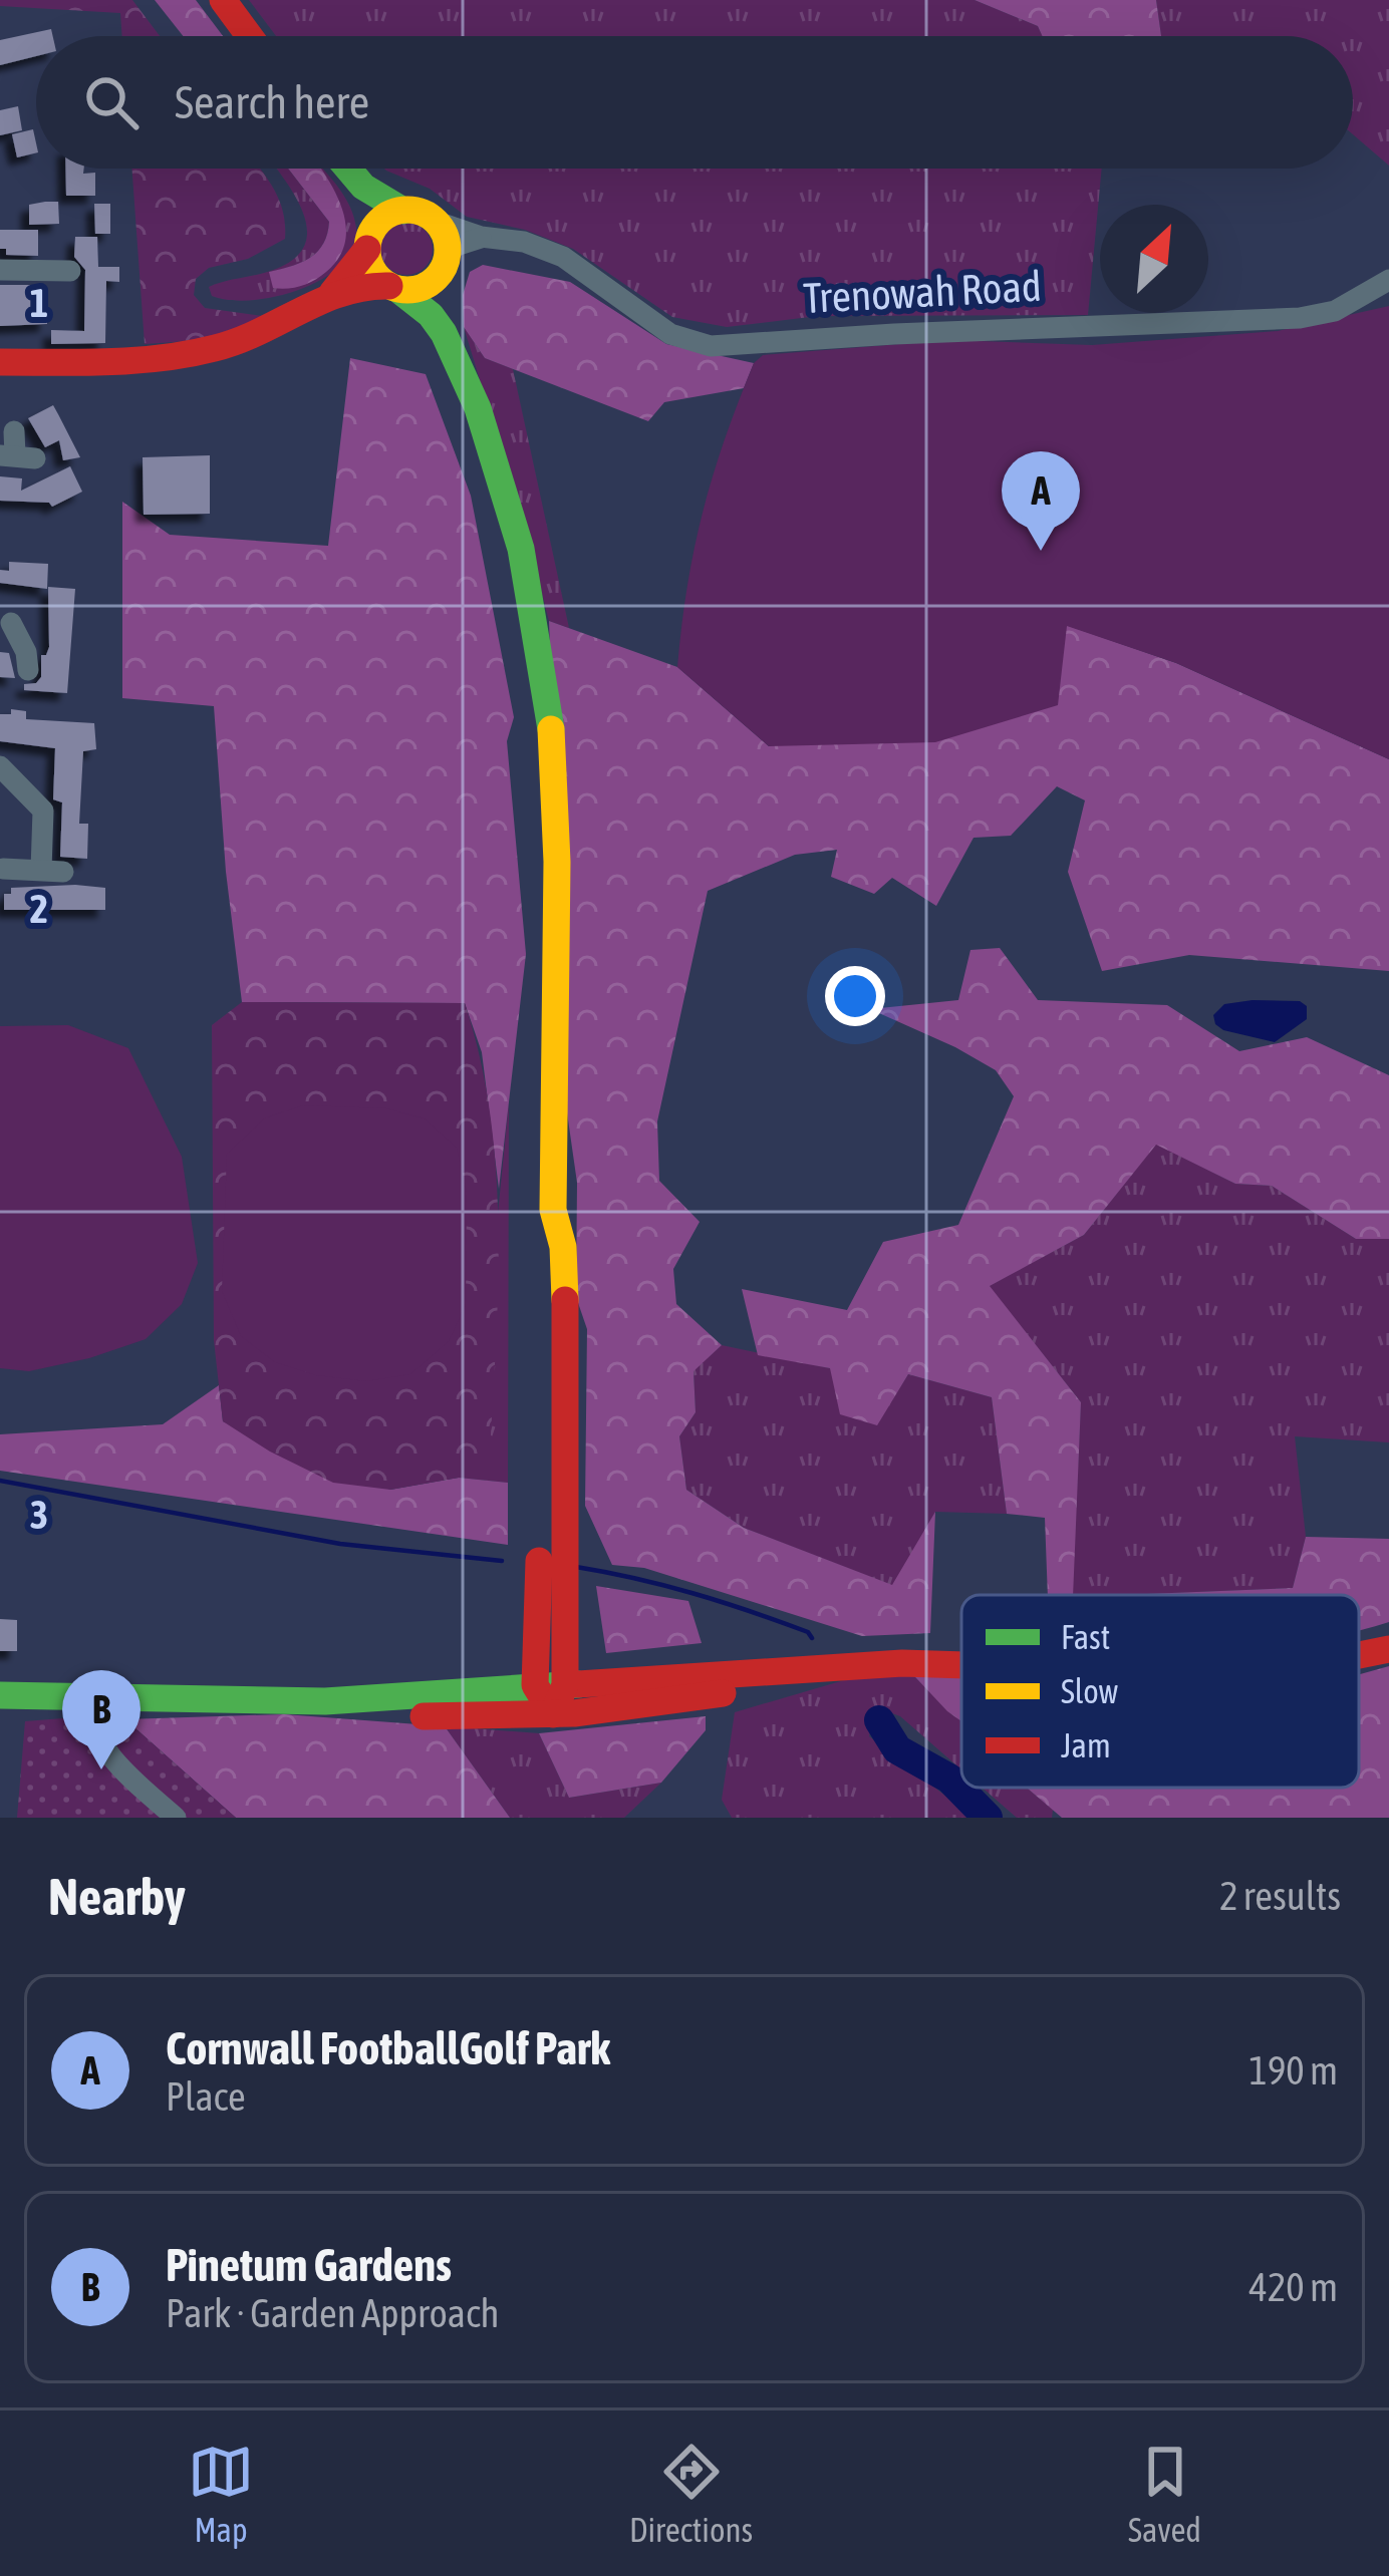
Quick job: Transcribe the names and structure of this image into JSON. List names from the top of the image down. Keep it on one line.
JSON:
{"streets":{"street":["Trenowah Road"]},"legend":["Fast","Slow","Jam"],"north":"top right","page":{"search":"Search here","pins":["A","B"],"heading":["Nearby","2 results"],"list":[{"mark":"A","name":"Cornwall FootballGolf Park","note":"Place","value":"190 m"},{"mark":"B","name":"Pinetum Gardens","note":"Park · Garden Approach","value":"420 m"}],"nav":["Map","Directions","Saved"]},"grid":{"rows":["1","2","3"]}}
